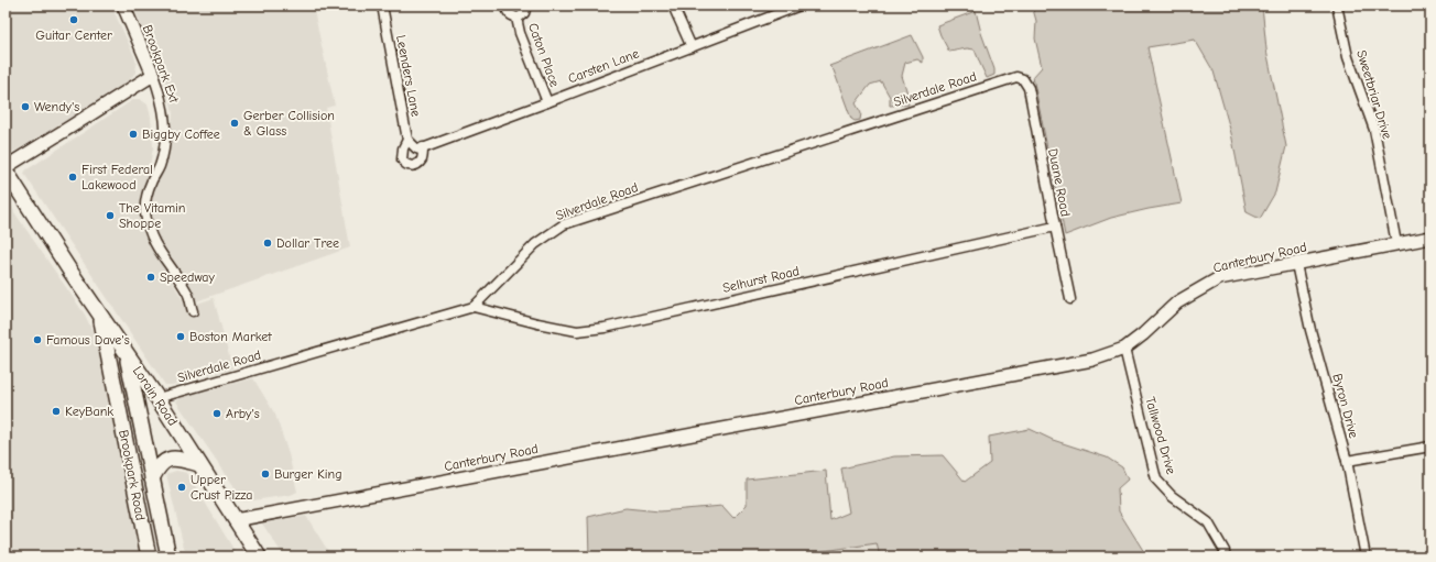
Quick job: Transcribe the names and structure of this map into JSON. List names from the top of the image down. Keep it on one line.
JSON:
{"streets":{"main road":["Lorain Road","Brookpark Road"],"street":["Caton Place","Brookpark Ext","Carsten Lane","Leenders Lane","Silverdale Road","Sweetbriar Drive","Duane Road","Canterbury Road","Selhurst Road","Byron Drive","Tallwood Drive"]},"crossings":[["Caton Place","Carsten Lane"],["Silverdale Road","Duane Road"],["Silverdale Road","Selhurst Road"],["Silverdale Road","Lorain Road"],["Sweetbriar Drive","Canterbury Road"],["Duane Road","Selhurst Road"],["Canterbury Road","Lorain Road"],["Canterbury Road","Byron Drive"],["Canterbury Road","Tallwood Drive"],["Lorain Road","Brookpark Road"]],"places":["Guitar Center","Wendy's","Gerber Collision & Glass","Biggby Coffee","First Federal Lakewood","The Vitamin Shoppe","Dollar Tree","Speedway","Boston Market","Famous Dave's","KeyBank","Arby's","Burger King","Upper Crust Pizza"]}
